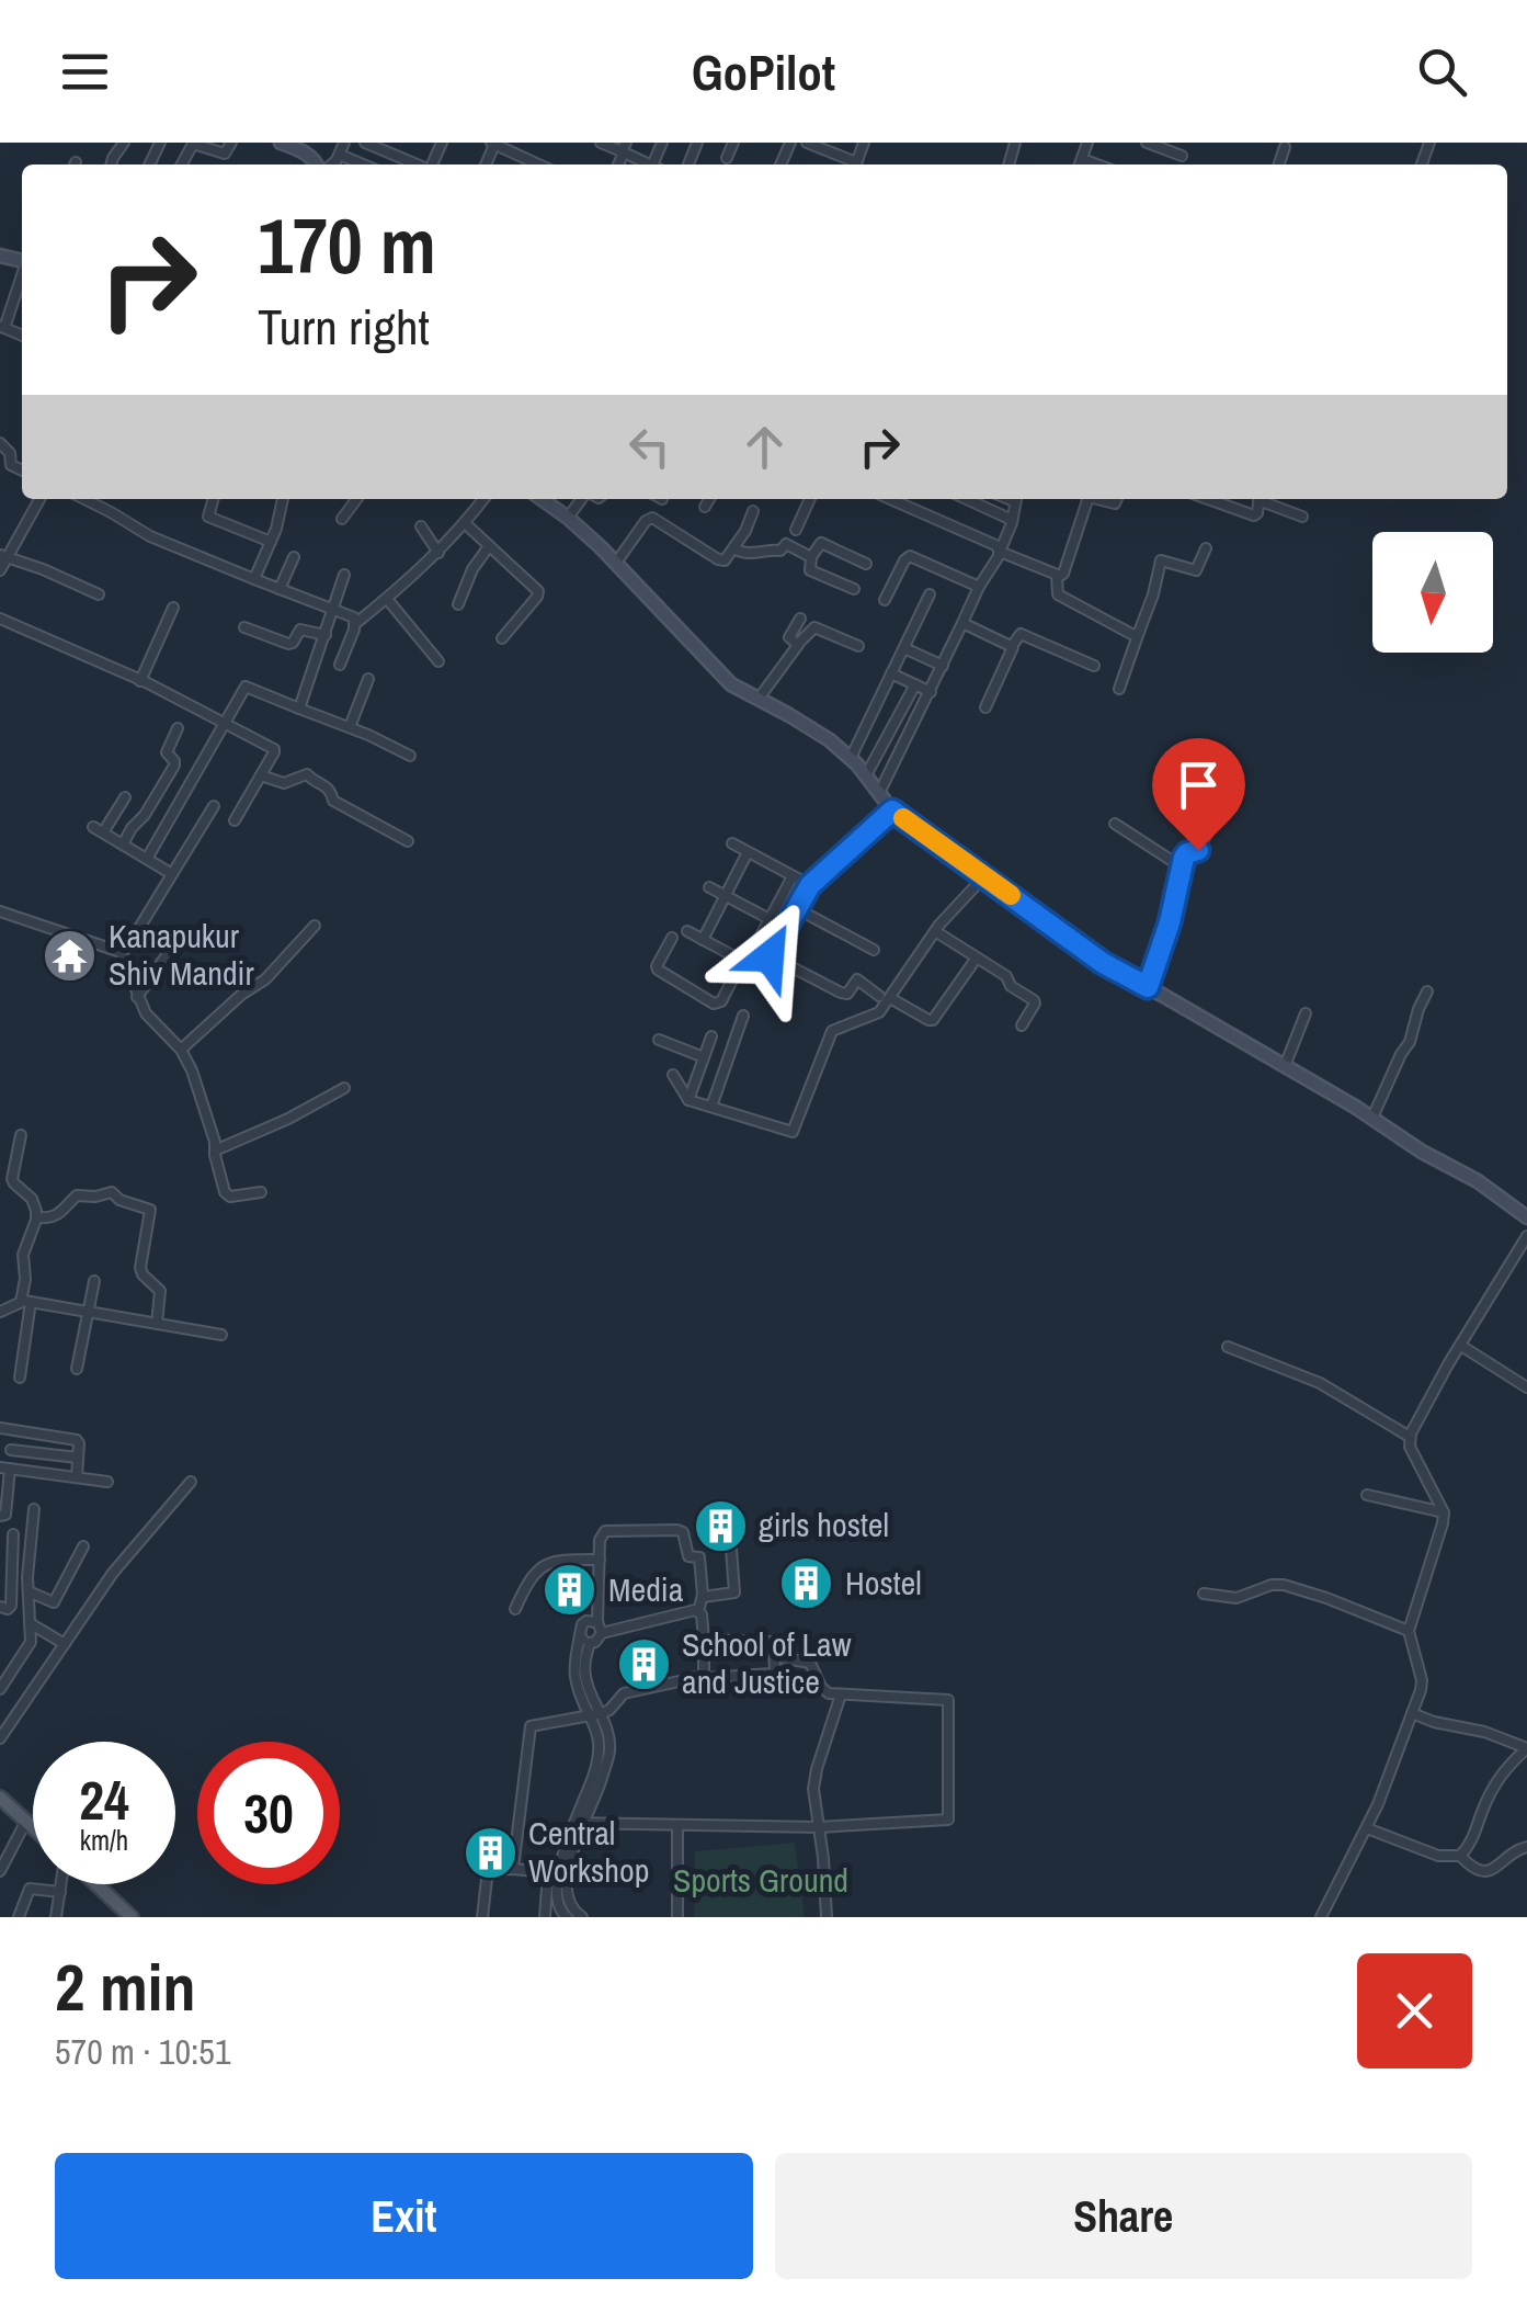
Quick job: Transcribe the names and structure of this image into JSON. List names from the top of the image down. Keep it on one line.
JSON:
{"parks":["Sports Ground"],"places":{"temple":["Kanapukur Shiv Mandir"],"building":["girls hostel","Hostel","Media","School of Law and Justice","Central Workshop"]},"north":"bottom","page":{"header":"GoPilot","turn":["170 m","Turn right"],"speed":"24 km/h","limit":"30","heading":["2 min","570 m · 10:51"],"buttons":["Exit","Share"]}}
